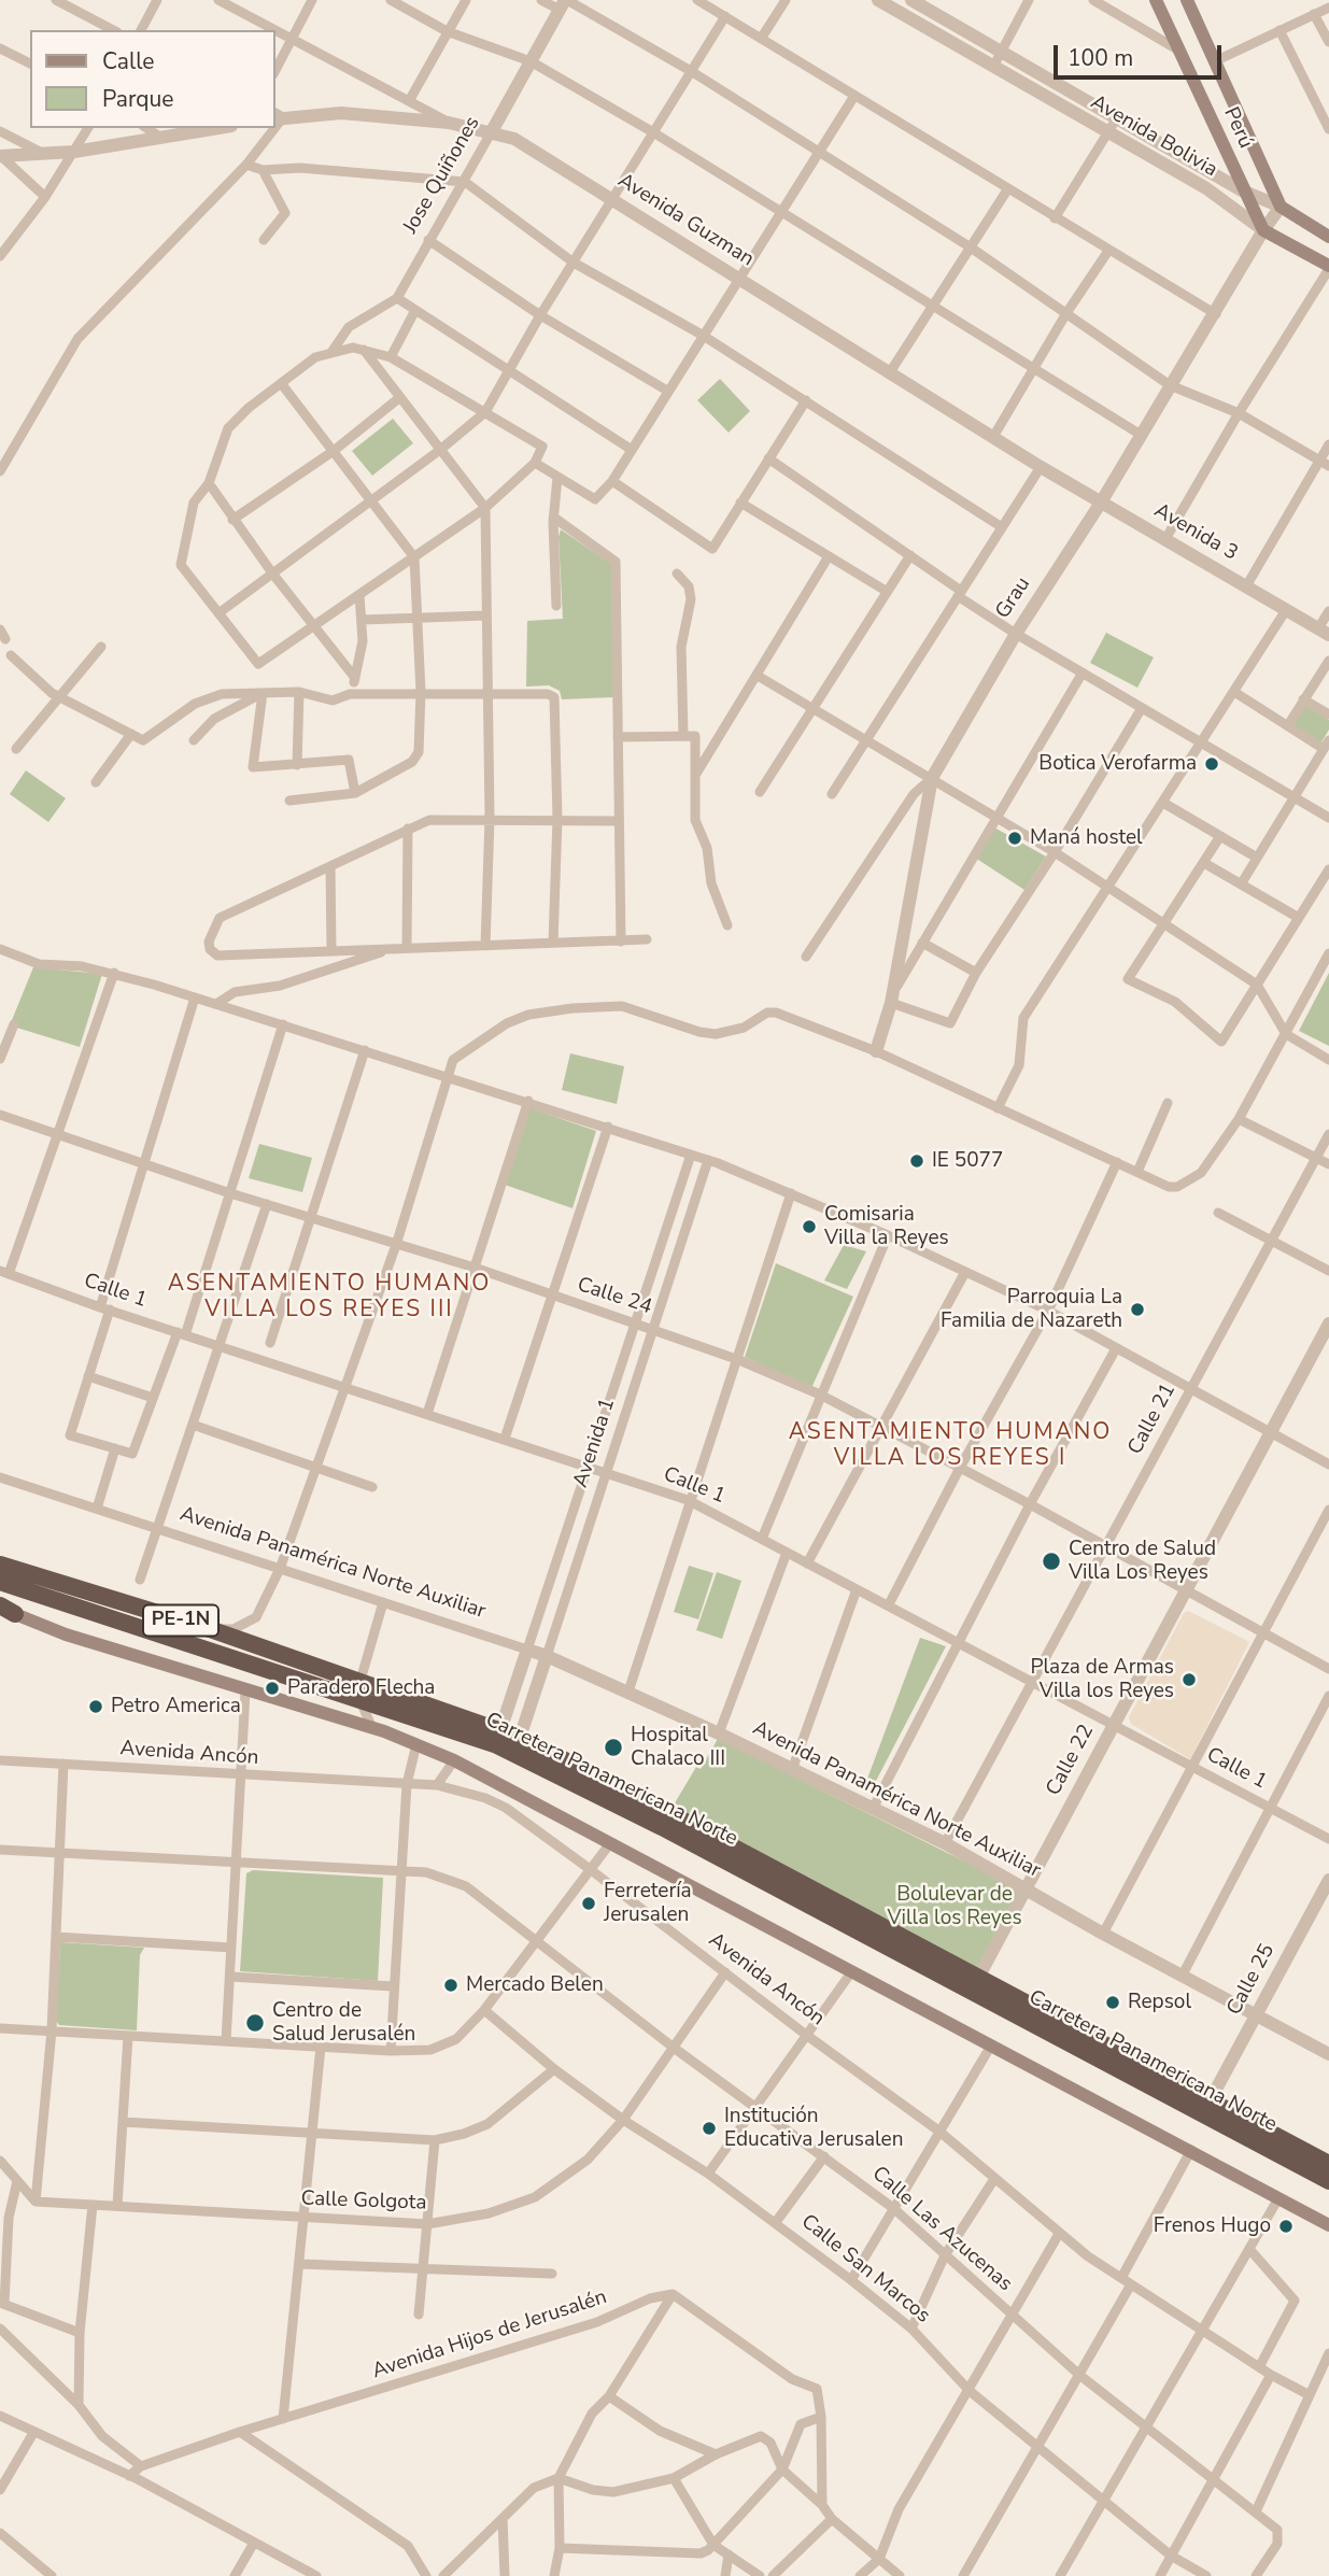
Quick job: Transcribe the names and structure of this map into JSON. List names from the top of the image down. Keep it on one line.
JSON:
{"streets":{"highway":["PE-1N","Carretera Panamericana Norte"],"main road":["Perú","Avenida Bolivia"],"street":["Jose Quiñones","Avenida Guzman","Avenida 3","Grau","Calle 1","Calle 24","Calle 21","Avenida 1","Avenida Panamérica Norte Auxiliar","Avenida Ancón","Calle 22","Calle 25","Calle Golgota","Calle Las Azucenas","Calle San Marcos","Avenida Hijos de Jerusalén"]},"crossings":[["Perú","Avenida Bolivia"],["Perú","Grau"],["Avenida Bolivia","Grau"],["Jose Quiñones","Avenida Guzman"],["Avenida Guzman","Avenida 3"],["Avenida 3","Grau"],["Calle 1","Calle 21"],["Calle 1","Avenida 1"],["Calle 1","Calle 22"],["Calle 24","Calle 21"],["Calle 24","Avenida 1"],["Calle 24","Calle 22"],["Calle 21","Avenida Panamérica Norte Auxiliar"],["Avenida 1","Avenida Panamérica Norte Auxiliar"],["Avenida 1","Carretera Panamericana Norte"],["Avenida Panamérica Norte Auxiliar","Calle 22"],["Avenida Panamérica Norte Auxiliar","Calle 25"],["Avenida Ancón","Calle Golgota"],["Calle 22","Carretera Panamericana Norte"],["Carretera Panamericana Norte","Calle 25"],["Calle Golgota","Calle Las Azucenas"],["Calle Golgota","Calle San Marcos"]],"districts":["ASENTAMIENTO HUMANO VILLA LOS REYES III","ASENTAMIENTO HUMANO VILLA LOS REYES I"],"parks":["Bolulevar de Villa los Reyes"],"places":["Botica Verofarma","Maná hostel","IE 5077","Comisaria Villa la Reyes","Parroquia La Familia de Nazareth","Centro de Salud Villa Los Reyes","Plaza de Armas Villa los Reyes","Paradero Flecha","Petro America","Hospital Chalaco III","Ferretería Jerusalen","Mercado Belen","Repsol","Centro de Salud Jerusalén","Institución Educativa Jerusalen","Frenos Hugo"],"legend":["Calle","Parque"],"scale_bar":"100 m"}
